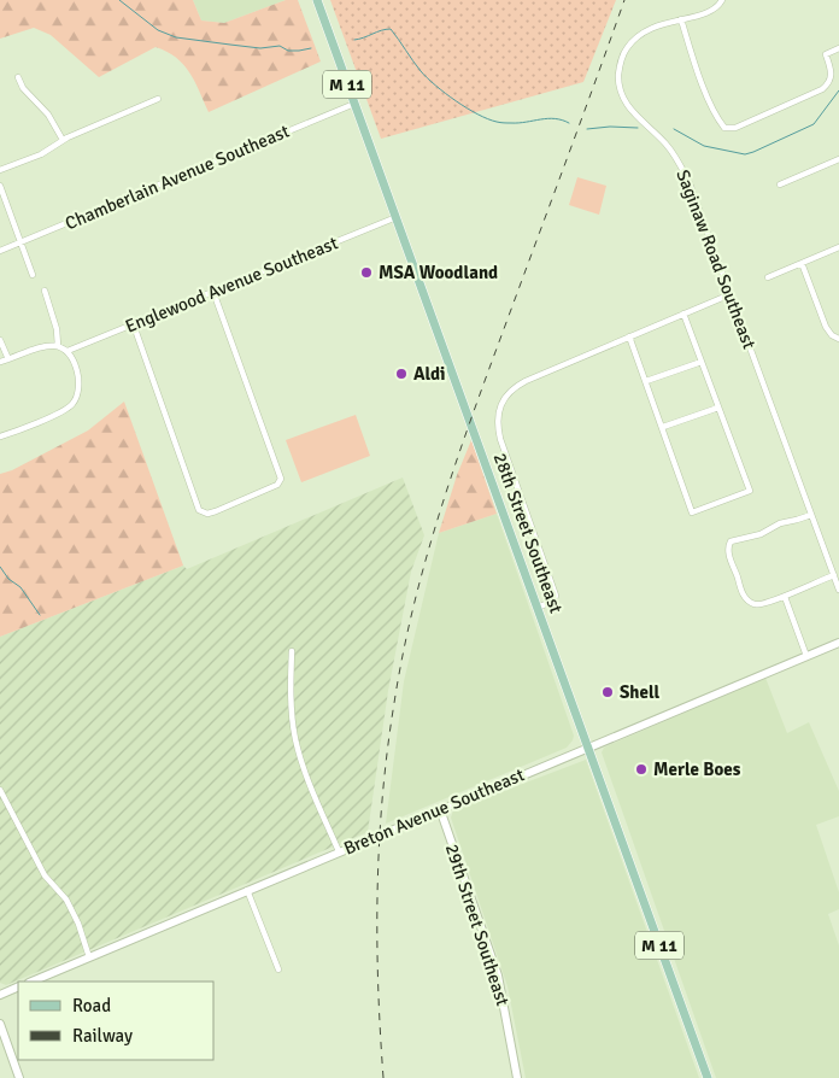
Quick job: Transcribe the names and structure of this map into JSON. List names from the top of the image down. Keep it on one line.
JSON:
{"streets":{"main road":["M 11","28th Street Southeast","Breton Avenue Southeast","29th Street Southeast"],"street":["Chamberlain Avenue Southeast","Saginaw Road Southeast","Englewood Avenue Southeast"]},"crossings":[["Chamberlain Avenue Southeast","28th Street Southeast"],["Englewood Avenue Southeast","28th Street Southeast"],["28th Street Southeast","Breton Avenue Southeast"],["Breton Avenue Southeast","29th Street Southeast"]],"places":["MSA Woodland","Aldi","Shell","Merle Boes"],"legend":["Road","Railway"]}
